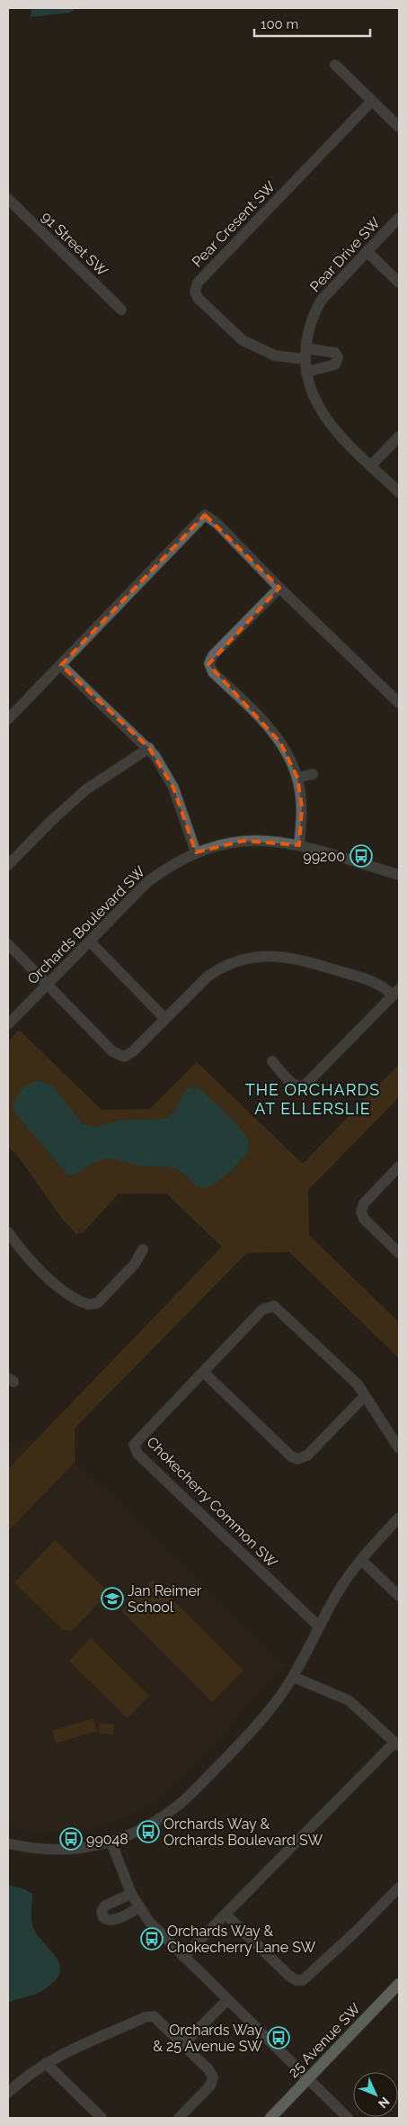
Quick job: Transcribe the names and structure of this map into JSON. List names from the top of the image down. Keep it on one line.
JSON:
{"streets":{"main road":["25 Avenue SW"],"street":["Pear Cresent SW","91 Street SW","Pear Drive SW","Orchards Boulevard SW","Chokecherry Common SW"]},"crossings":[["Pear Cresent SW","Pear Drive SW"]],"districts":["THE ORCHARDS AT ELLERSLIE"],"places":{"bus stop":["99200","Orchards Way & Orchards Boulevard SW","99048","Orchards Way & Chokecherry Lane SW","Orchards Way & 25 Avenue SW"],"school or university":["Jan Reimer School"]},"scale_bar":"100 m","north":"bottom right"}
